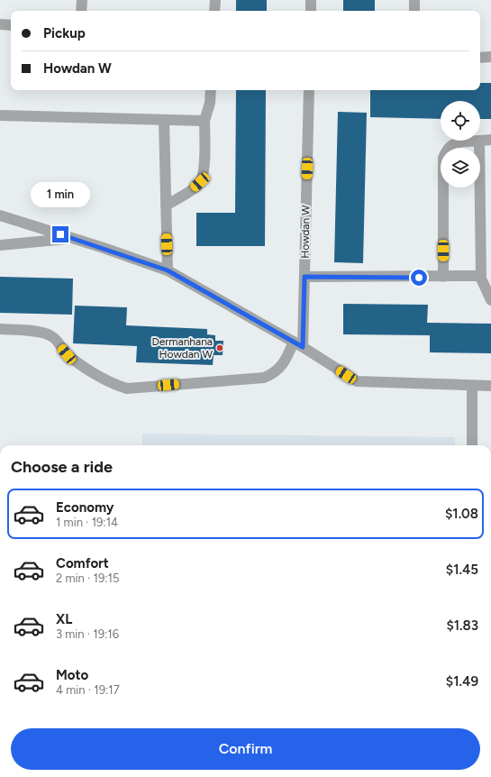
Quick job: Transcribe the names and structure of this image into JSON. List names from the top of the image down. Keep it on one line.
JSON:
{"streets":{"street":["Howdan W"]},"places":["Dermanhana Howdan W"],"page":{"banner":["Pickup","Howdan W"],"bubble":"1 min","heading":"Choose a ride","list":[{"name":"Economy","note":"1 min · 19:14","value":"$1.08"},{"name":"Comfort","note":"2 min · 19:15","value":"$1.45"},{"name":"XL","note":"3 min · 19:16","value":"$1.83"},{"name":"Moto","note":"4 min · 19:17","value":"$1.49"}],"buttons":"Confirm"}}
